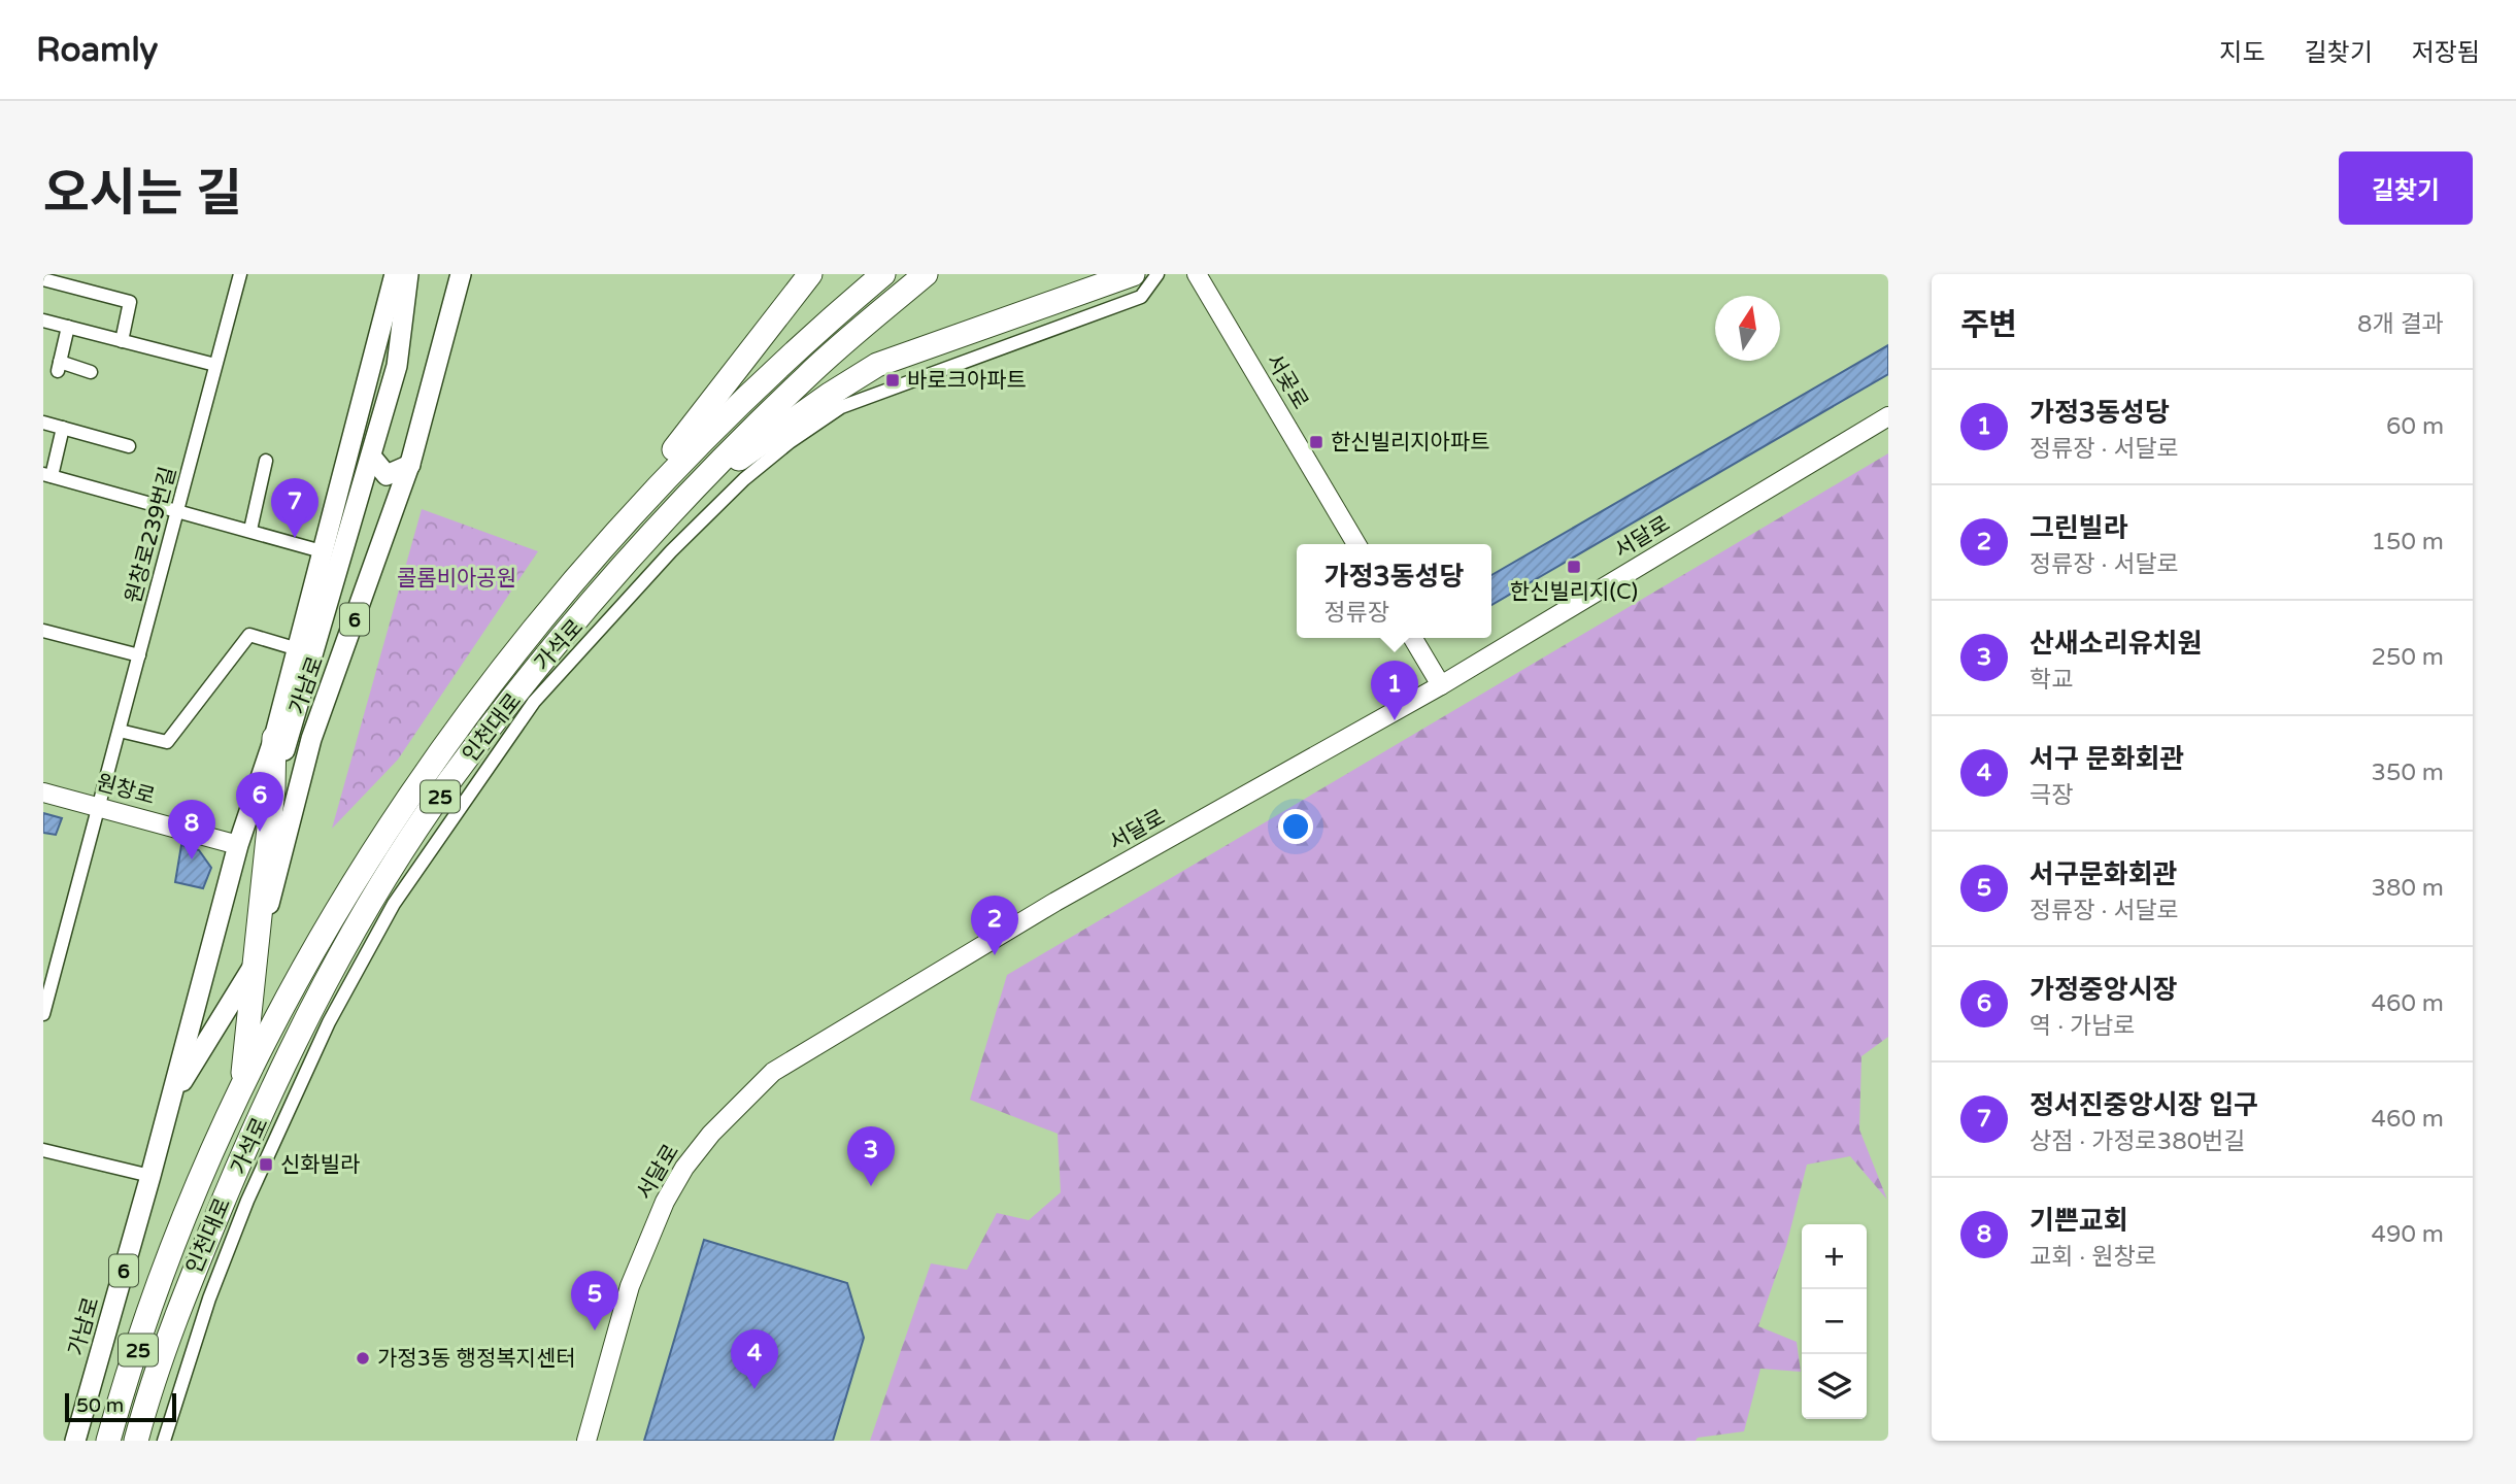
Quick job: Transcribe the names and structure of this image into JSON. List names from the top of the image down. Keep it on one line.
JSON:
{"streets":{"highway":["인천대로","25"],"main road":["6","가남로"],"street":["서곶로","원창로239번길","서달로","가석로","원창로"]},"crossings":[["원창로239번길","가남로"],["원창로239번길","원창로"],["가남로","원창로"]],"parks":["콜롬비아공원"],"places":{"transit":["바로크아파트","한신빌리지아파트","한신빌리지(C)","신화빌라"],"other":["가정3동 행정복지센터"]},"scale_bar":"50 m","north":"top","page":{"header":"Roamly","nav":["지도","길찾기","저장됨"],"title":"오시는 길","buttons":"길찾기","heading":["주변","8개 결과"],"list":[{"mark":"1","name":"가정3동성당","note":"정류장 · 서달로","value":"60 m"},{"mark":"2","name":"그린빌라","note":"정류장 · 서달로","value":"150 m"},{"mark":"3","name":"산새소리유치원","note":"학교","value":"250 m"},{"mark":"4","name":"서구 문화회관","note":"극장","value":"350 m"},{"mark":"5","name":"서구문화회관","note":"정류장 · 서달로","value":"380 m"},{"mark":"6","name":"가정중앙시장","note":"역 · 가남로","value":"460 m"},{"mark":"7","name":"정서진중앙시장 입구","note":"상점 · 가정로380번길","value":"460 m"},{"mark":"8","name":"기쁜교회","note":"교회 · 원창로","value":"490 m"}],"pins":["7","1","6","8","2","3","5","4"],"popup":["가정3동성당","정류장"],"map_buttons":["+","−"],"scale":"50 m"}}
